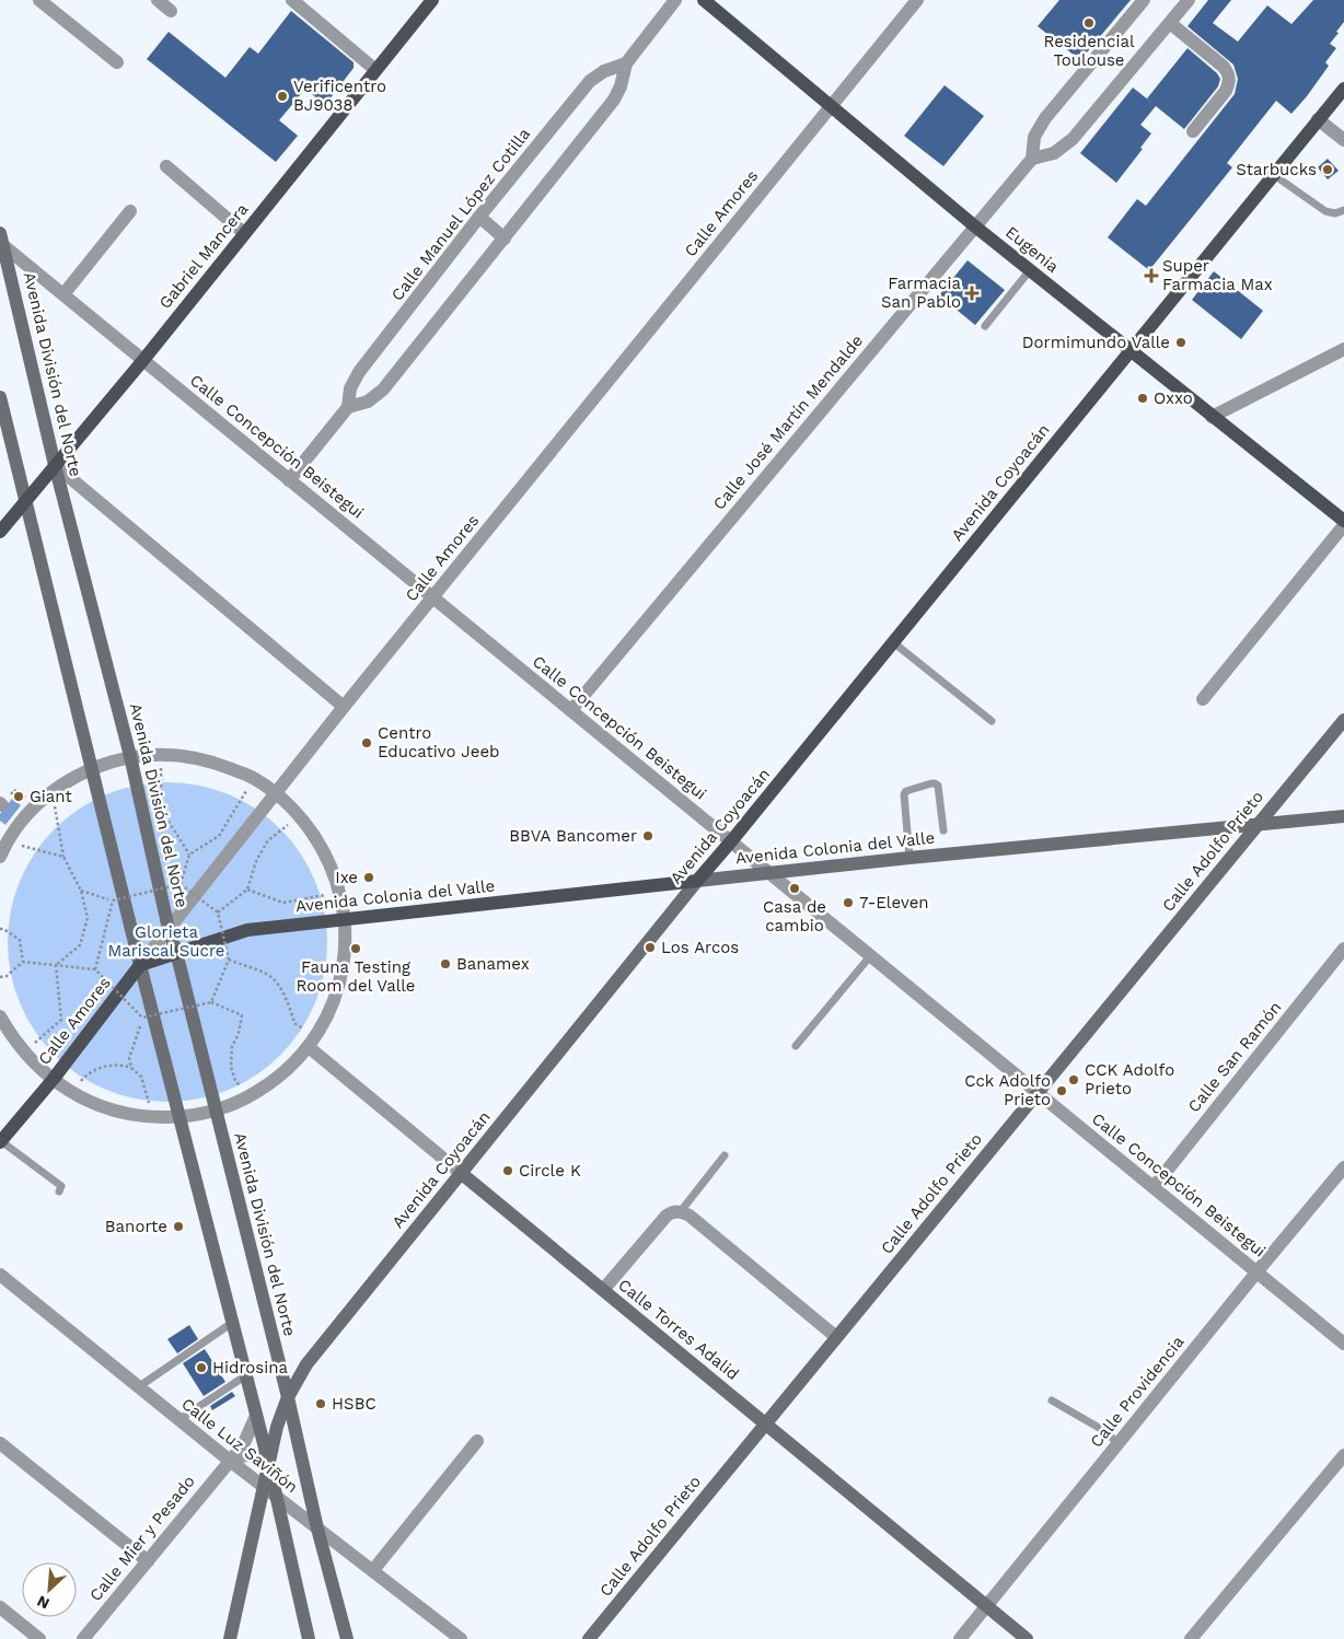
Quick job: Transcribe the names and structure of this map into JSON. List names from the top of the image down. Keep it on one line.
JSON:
{"streets":{"main road":["Calle Amores","Eugenia","Gabriel Mancera","Avenida Coyoacán","Avenida Colonia del Valle"],"street":["Calle Manuel López Cotilla","Avenida División del Norte","Calle José Martín Mendalde","Calle Concepción Beistegui","Calle Adolfo Prieto","Calle San Ramón","Calle Torres Adalid","Calle Providencia","Calle Luz Saviñón","Calle Mier y Pesado"]},"crossings":[["Calle Amores","Eugenia"],["Calle Amores","Avenida División del Norte"],["Calle Amores","Calle Concepción Beistegui"],["Calle Amores","Avenida Colonia del Valle"],["Calle Manuel López Cotilla","Calle Concepción Beistegui"],["Eugenia","Calle José Martín Mendalde"],["Eugenia","Avenida Coyoacán"],["Gabriel Mancera","Avenida División del Norte"],["Gabriel Mancera","Calle Concepción Beistegui"],["Avenida División del Norte","Calle Concepción Beistegui"],["Avenida División del Norte","Avenida Coyoacán"],["Avenida División del Norte","Avenida Colonia del Valle"],["Avenida División del Norte","Calle Luz Saviñón"],["Calle José Martín Mendalde","Calle Concepción Beistegui"],["Calle Concepción Beistegui","Avenida Coyoacán"],["Calle Concepción Beistegui","Avenida Colonia del Valle"],["Calle Concepción Beistegui","Calle Adolfo Prieto"],["Calle Concepción Beistegui","Calle San Ramón"],["Calle Concepción Beistegui","Calle Providencia"],["Avenida Coyoacán","Avenida Colonia del Valle"],["Avenida Coyoacán","Calle Torres Adalid"],["Avenida Coyoacán","Calle Luz Saviñón"],["Avenida Colonia del Valle","Calle Adolfo Prieto"],["Calle Adolfo Prieto","Calle Torres Adalid"],["Calle Torres Adalid","Calle Providencia"],["Calle Luz Saviñón","Calle Mier y Pesado"]],"parks":["Glorieta Mariscal Sucre"],"places":{"other":["Residencial Toulouse","Verificentro BJ9038","Starbucks","Dormimundo Valle","Oxxo","Centro Educativo Jeeb","Giant","BBVA Bancomer","Ixe","Casa de cambio","7-Eleven","Los Arcos","Fauna Testing Room del Valle","Banamex","CCK Adolfo Prieto","Cck Adolfo Prieto","Circle K","Banorte","Hidrosina","HSBC"],"health":["Super Farmacia Max","Farmacia San Pablo"]},"north":"bottom left"}
